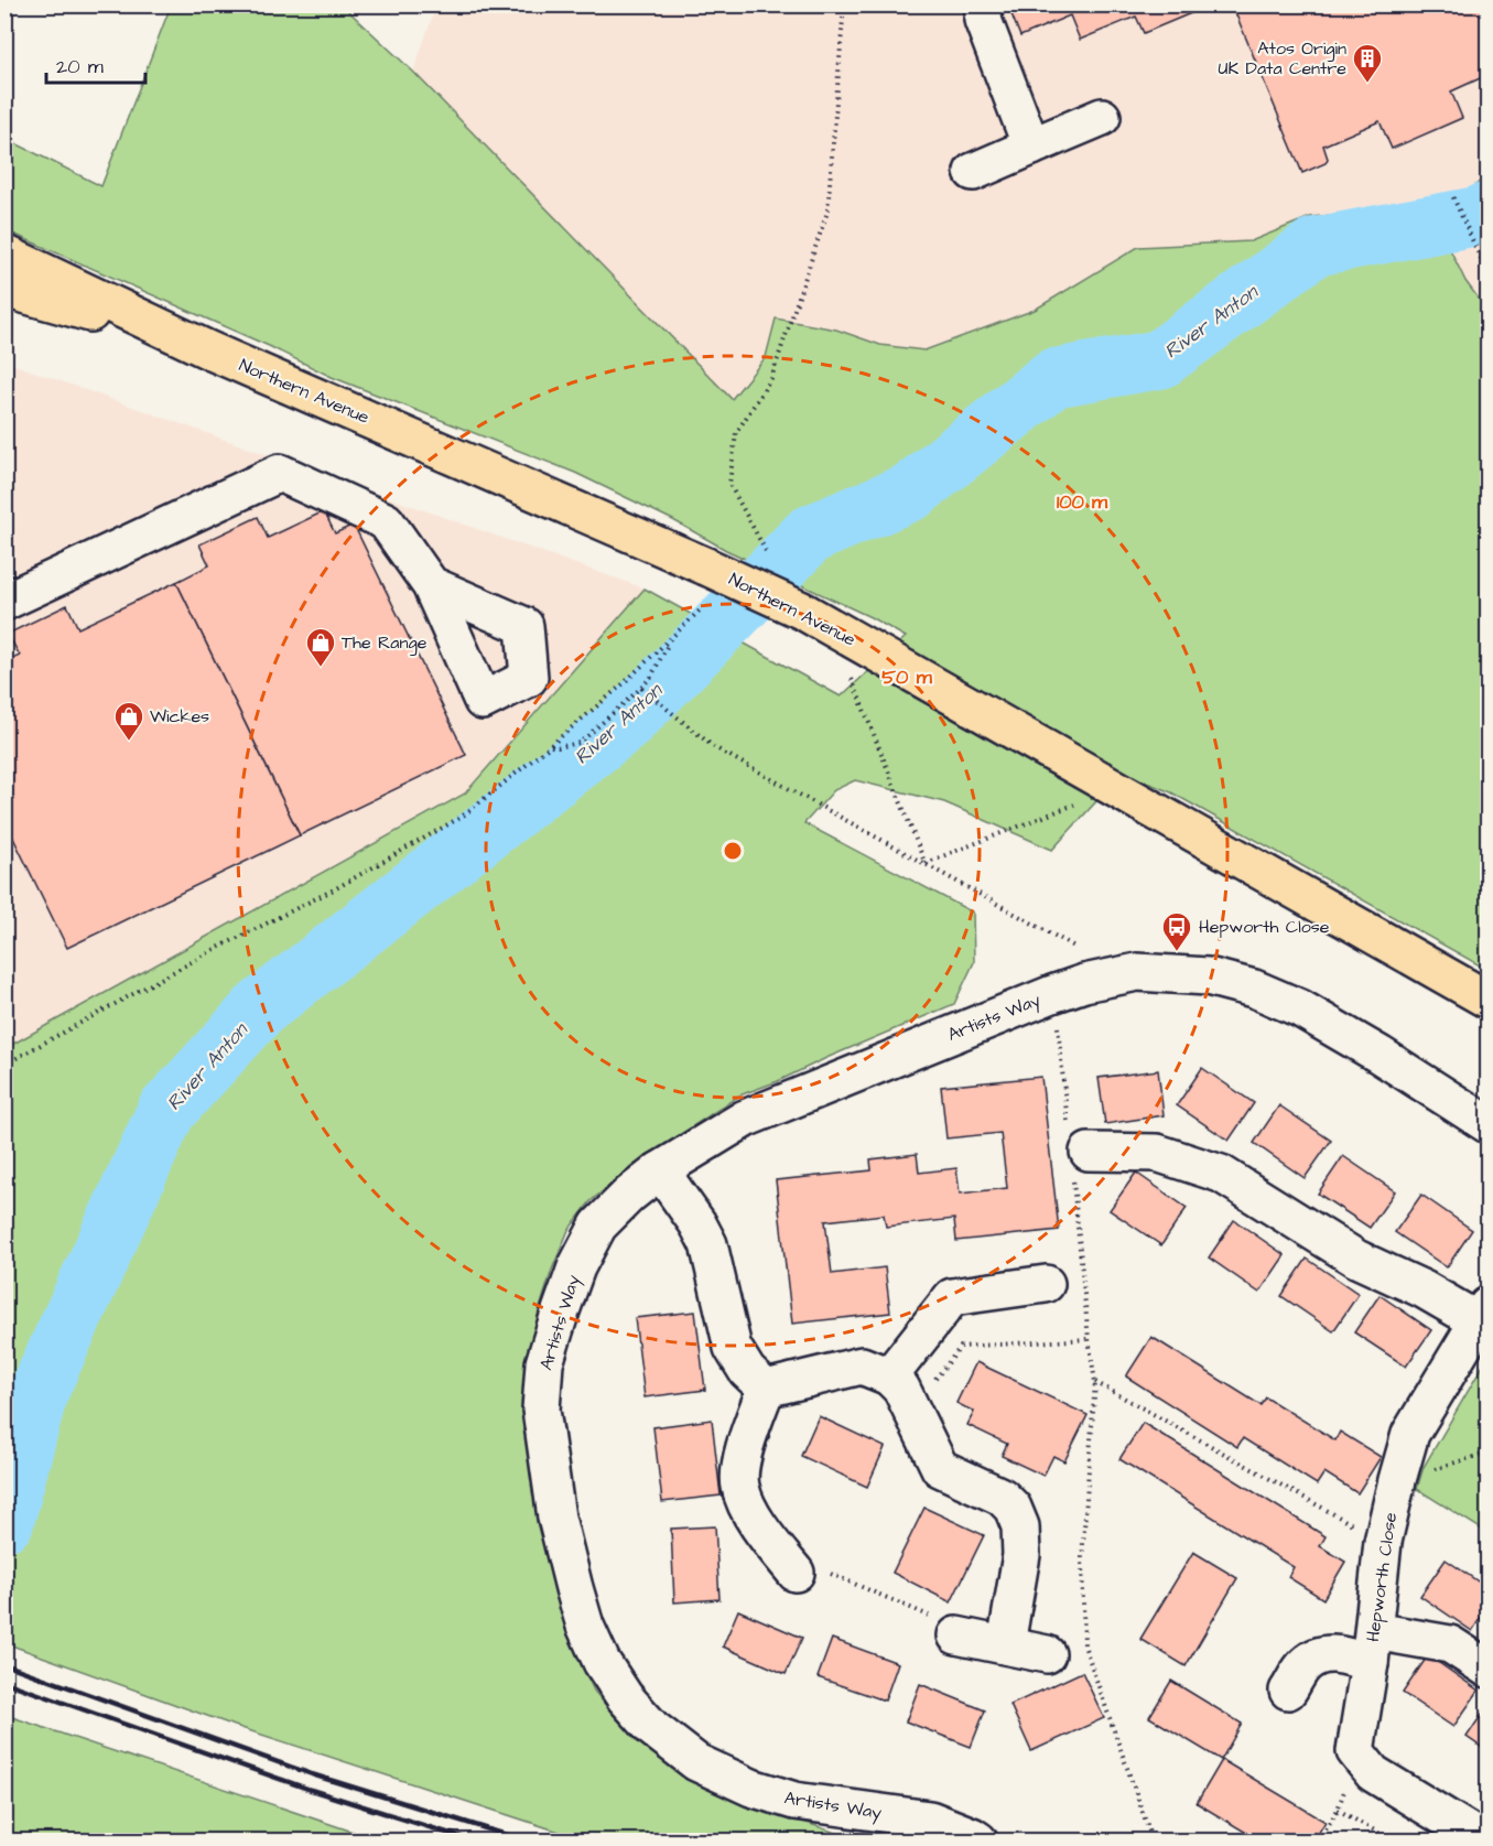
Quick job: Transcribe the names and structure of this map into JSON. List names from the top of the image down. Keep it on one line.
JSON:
{"streets":{"main road":["Northern Avenue"],"street":["Artists Way","Hepworth Close"]},"water":["River Anton"],"places":{"building":["Atos Origin UK Data Centre"],"shop":["The Range","Wickes"],"bus stop":["Hepworth Close"]},"scale_bar":"20 m","rings":["100 m","50 m"]}
